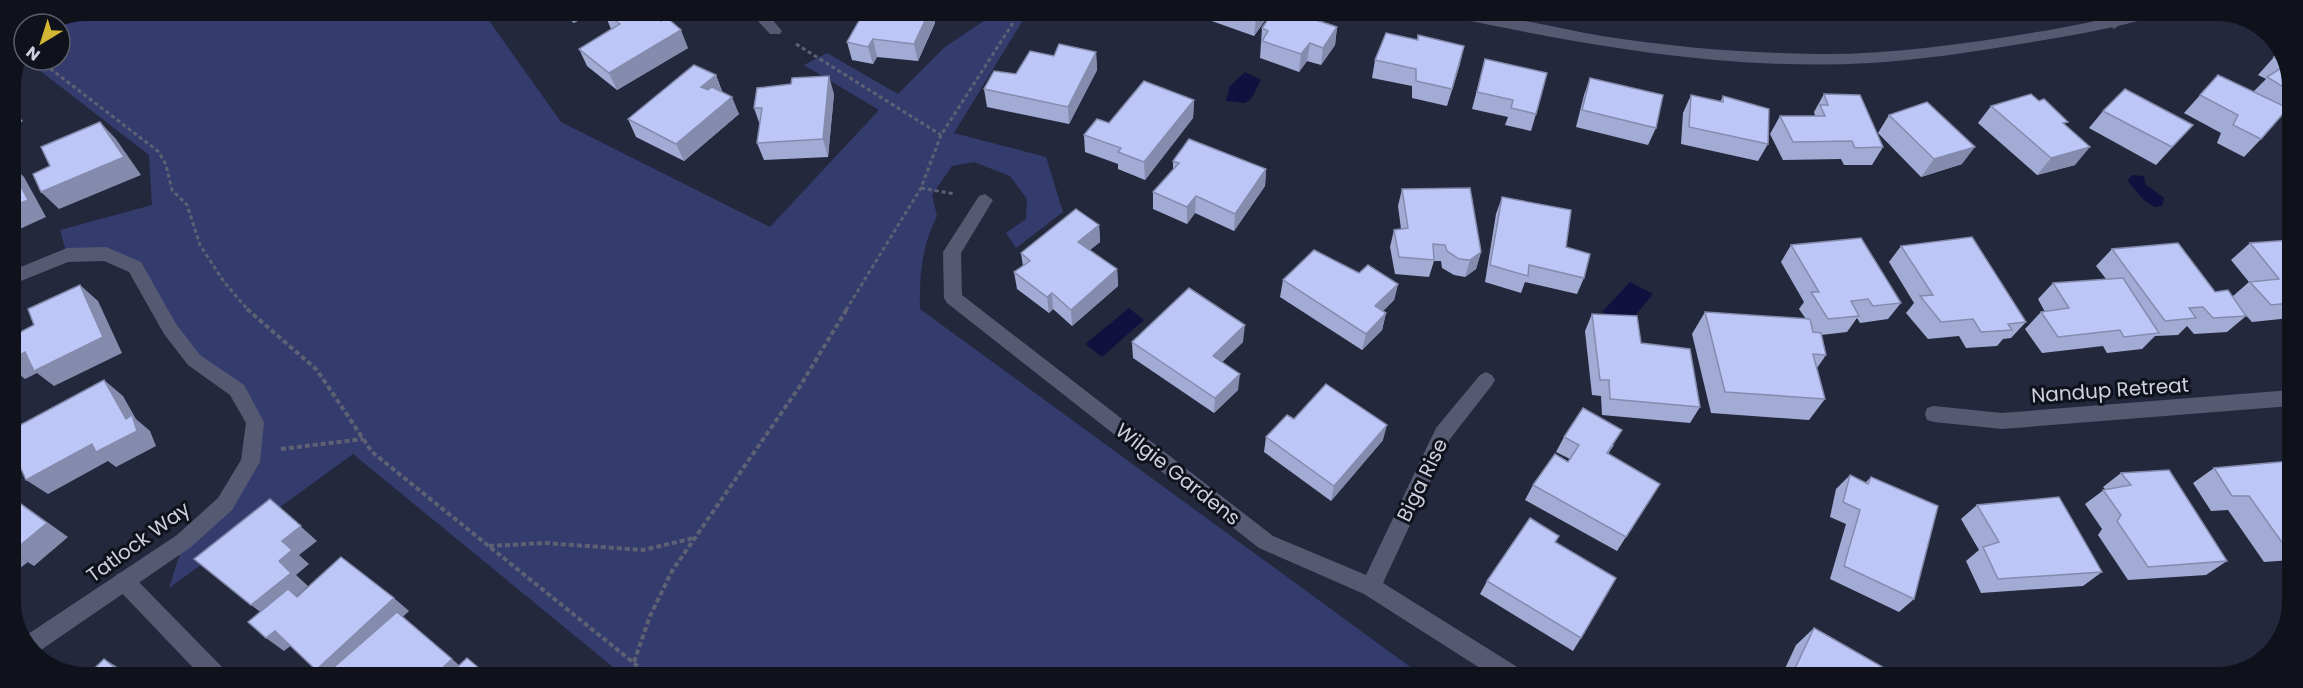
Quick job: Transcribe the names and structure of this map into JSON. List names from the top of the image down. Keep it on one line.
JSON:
{"streets":{"street":["Nandup Retreat","Wilgie Gardens","Biga Rise","Tatlock Way"]},"crossings":[["Wilgie Gardens","Biga Rise"]],"north":"bottom left"}
